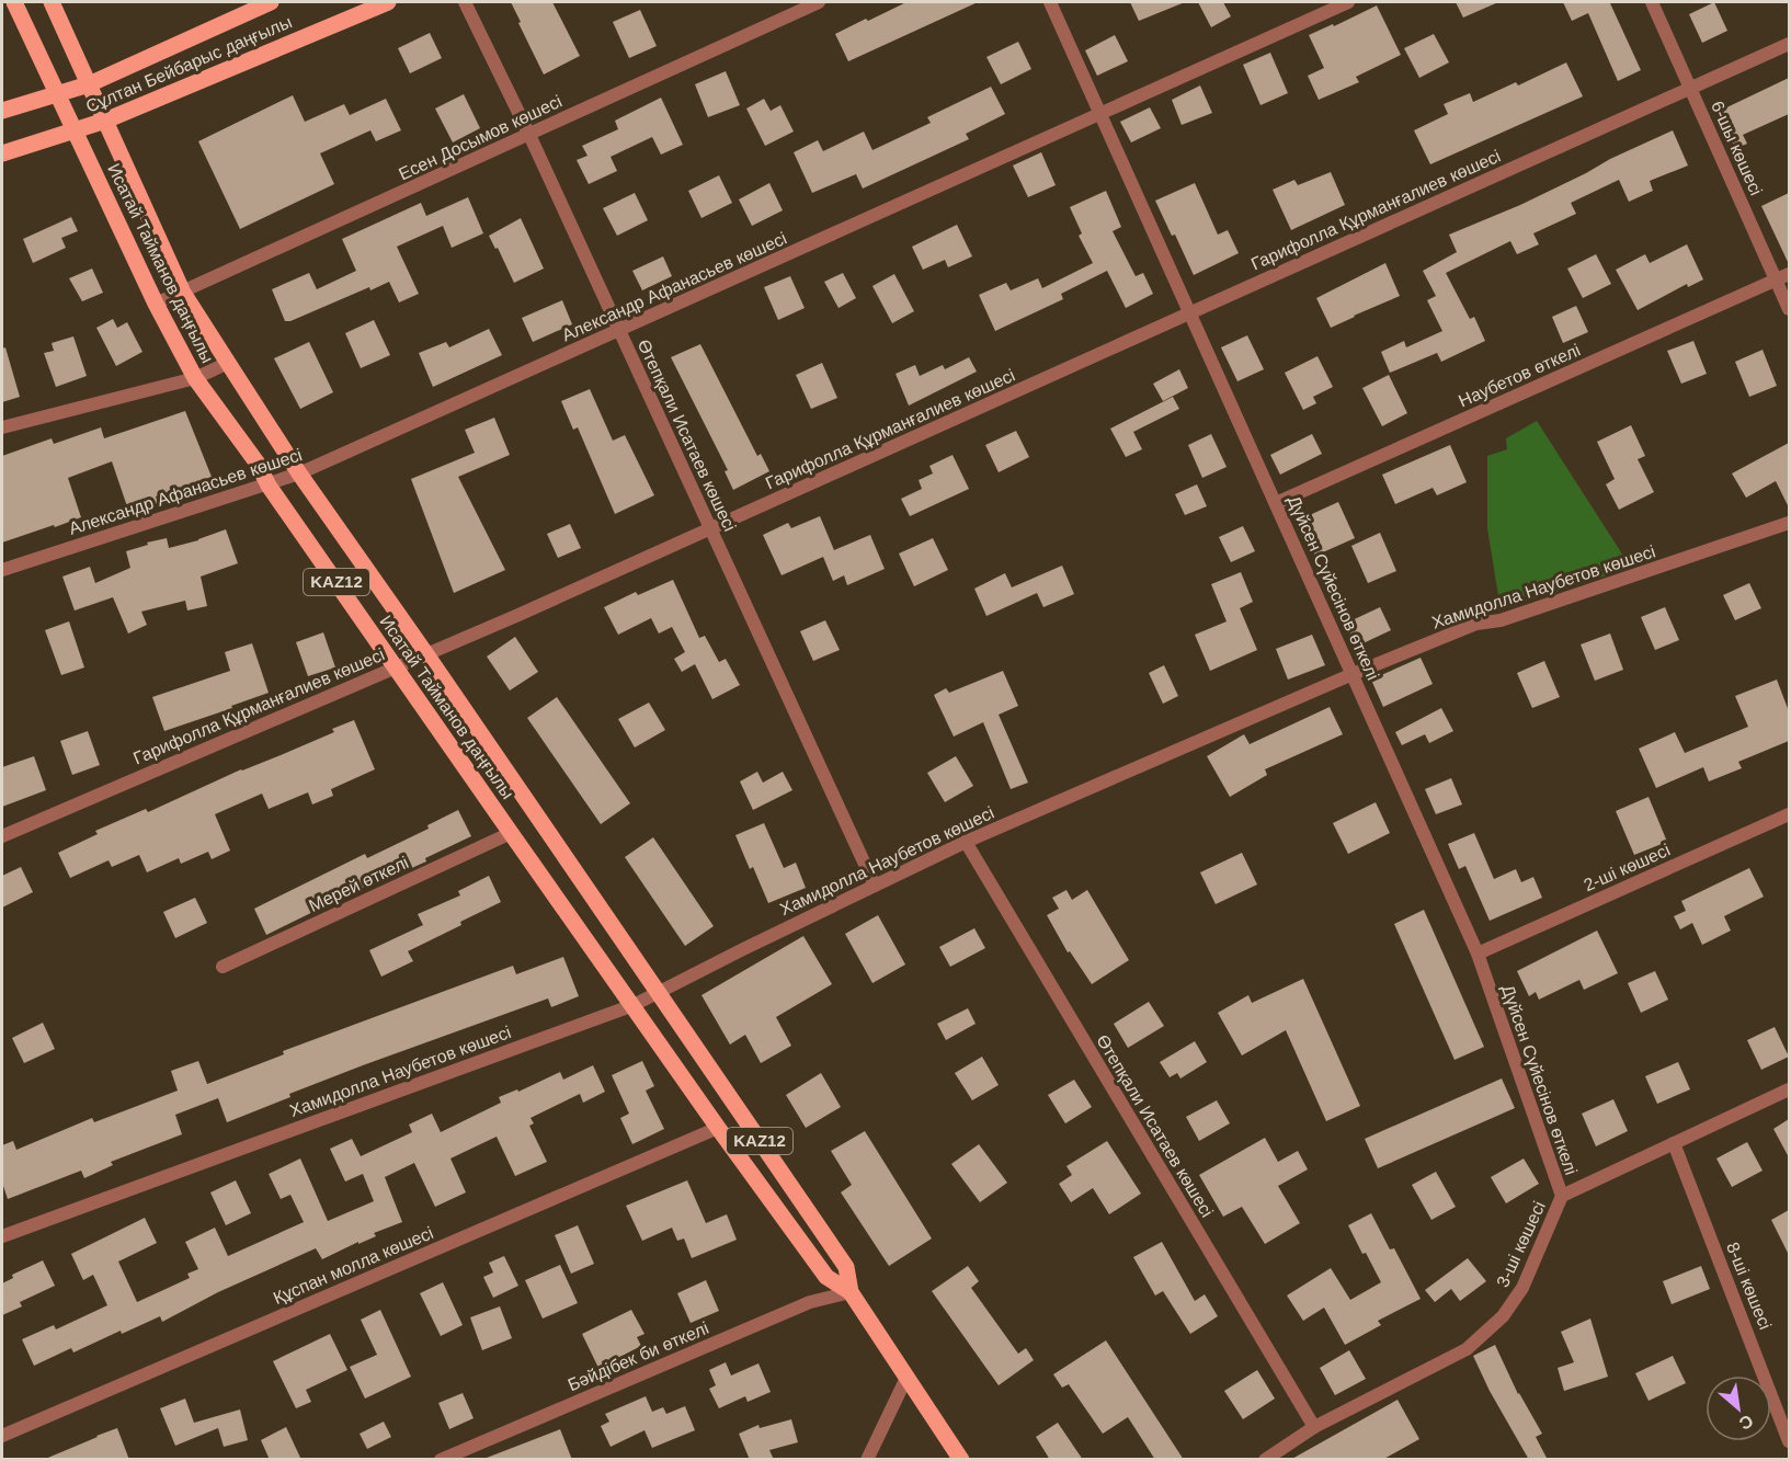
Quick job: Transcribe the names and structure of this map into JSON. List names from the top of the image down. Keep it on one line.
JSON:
{"streets":{"main road":["Сұлтан Бейбарыс даңғылы","Исатай Тайманов даңғылы","KAZ12"],"street":["Есен Досымов көшесі","6-шы көшесі","Гарифолла Құрманғалиев көшесі","Александр Афанасьев көшесі","Наубетов өткелі","Өтепқали Исатаев көшесі","Хамидолла Наубетов көшесі","Дүйсен Сүйесінов өткелі","2-ші көшесі","Мерей өткелі","3-ші көшесі","Құспан молла көшесі","8-ші көшесі","Бәйдібек би өткелі"]},"crossings":[["Сұлтан Бейбарыс даңғылы","Исатай Тайманов даңғылы"],["Есен Досымов көшесі","Исатай Тайманов даңғылы"],["Есен Досымов көшесі","Өтепқали Исатаев көшесі"],["6-шы көшесі","Гарифолла Құрманғалиев көшесі"],["6-шы көшесі","Наубетов өткелі"],["Гарифолла Құрманғалиев көшесі","Исатай Тайманов даңғылы"],["Гарифолла Құрманғалиев көшесі","Өтепқали Исатаев көшесі"],["Гарифолла Құрманғалиев көшесі","Дүйсен Сүйесінов өткелі"],["Исатай Тайманов даңғылы","Александр Афанасьев көшесі"],["Исатай Тайманов даңғылы","Хамидолла Наубетов көшесі"],["Исатай Тайманов даңғылы","Мерей өткелі"],["Исатай Тайманов даңғылы","Құспан молла көшесі"],["Исатай Тайманов даңғылы","Бәйдібек би өткелі"],["Александр Афанасьев көшесі","Өтепқали Исатаев көшесі"],["Александр Афанасьев көшесі","Дүйсен Сүйесінов өткелі"],["Наубетов өткелі","Дүйсен Сүйесінов өткелі"],["Өтепқали Исатаев көшесі","Хамидолла Наубетов көшесі"],["Өтепқали Исатаев көшесі","3-ші көшесі"],["Хамидолла Наубетов көшесі","Дүйсен Сүйесінов өткелі"],["Дүйсен Сүйесінов өткелі","2-ші көшесі"],["Дүйсен Сүйесінов өткелі","3-ші көшесі"],["3-ші көшесі","8-ші көшесі"]],"north":"bottom right"}
